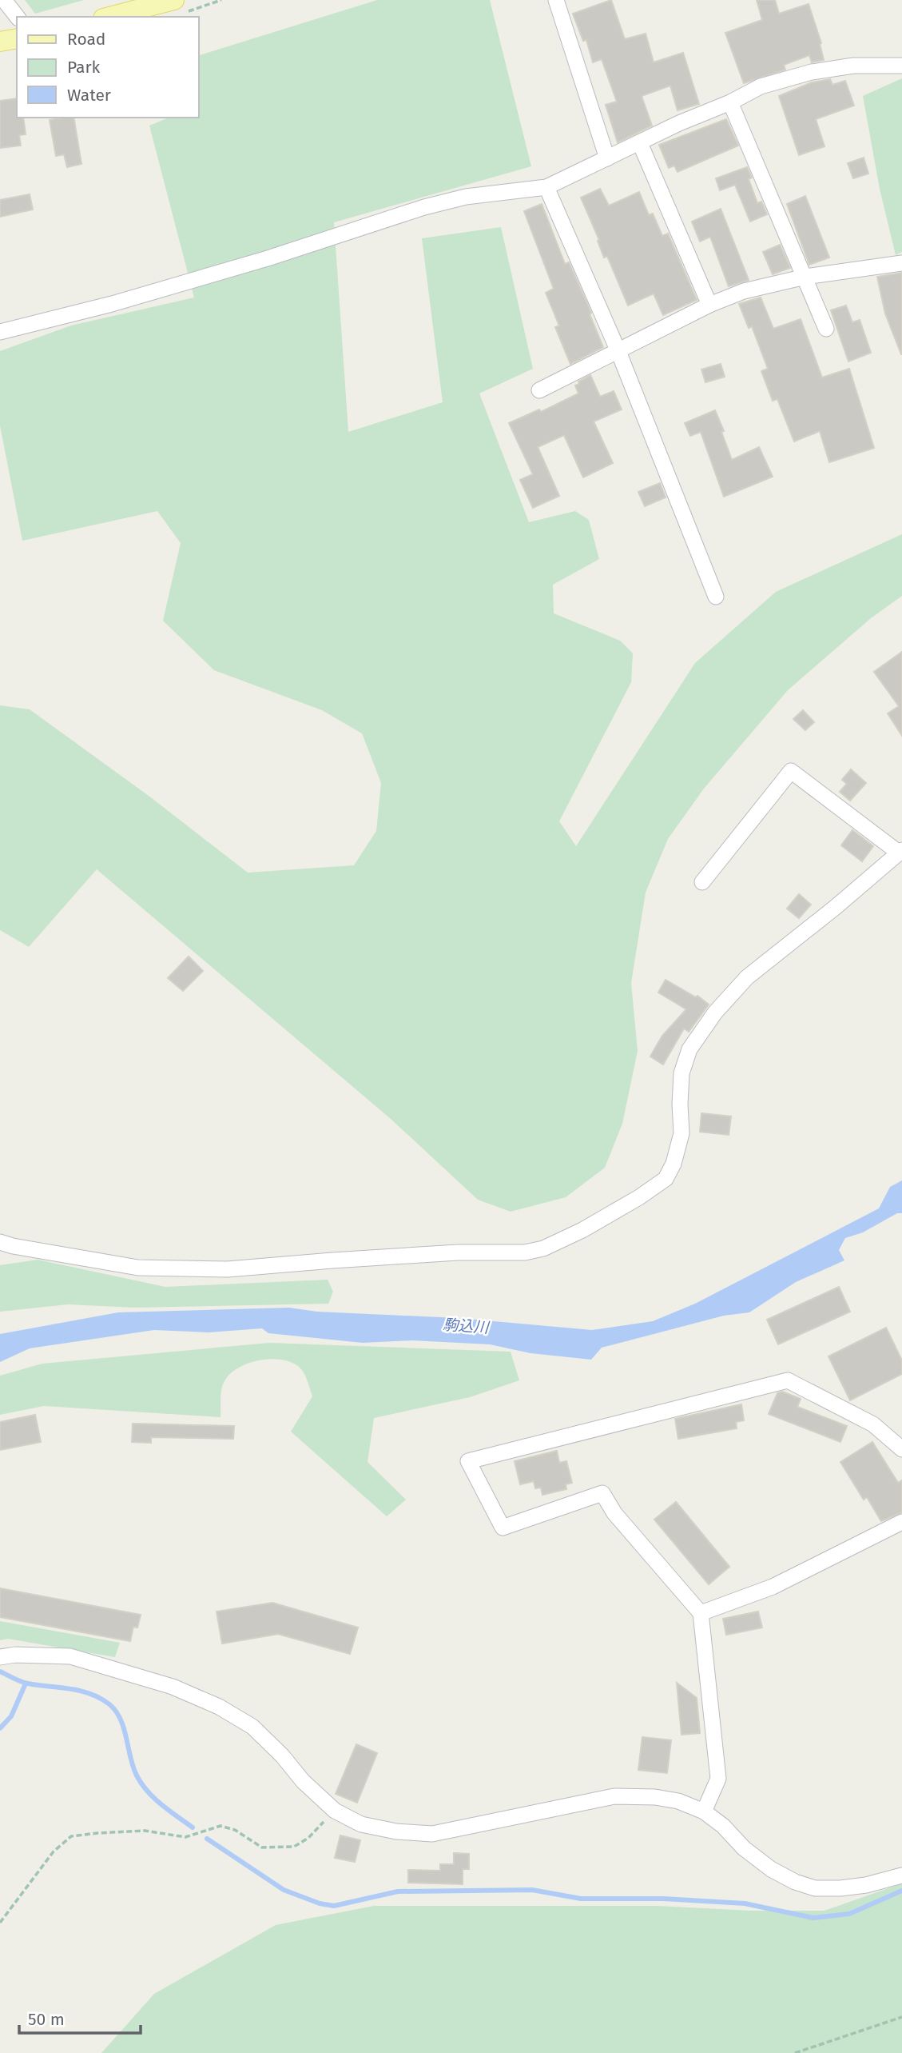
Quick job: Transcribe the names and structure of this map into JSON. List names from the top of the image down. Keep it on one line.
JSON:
{"water":["駒込川"],"legend":["Road","Park","Water"],"scale_bar":"50 m"}
